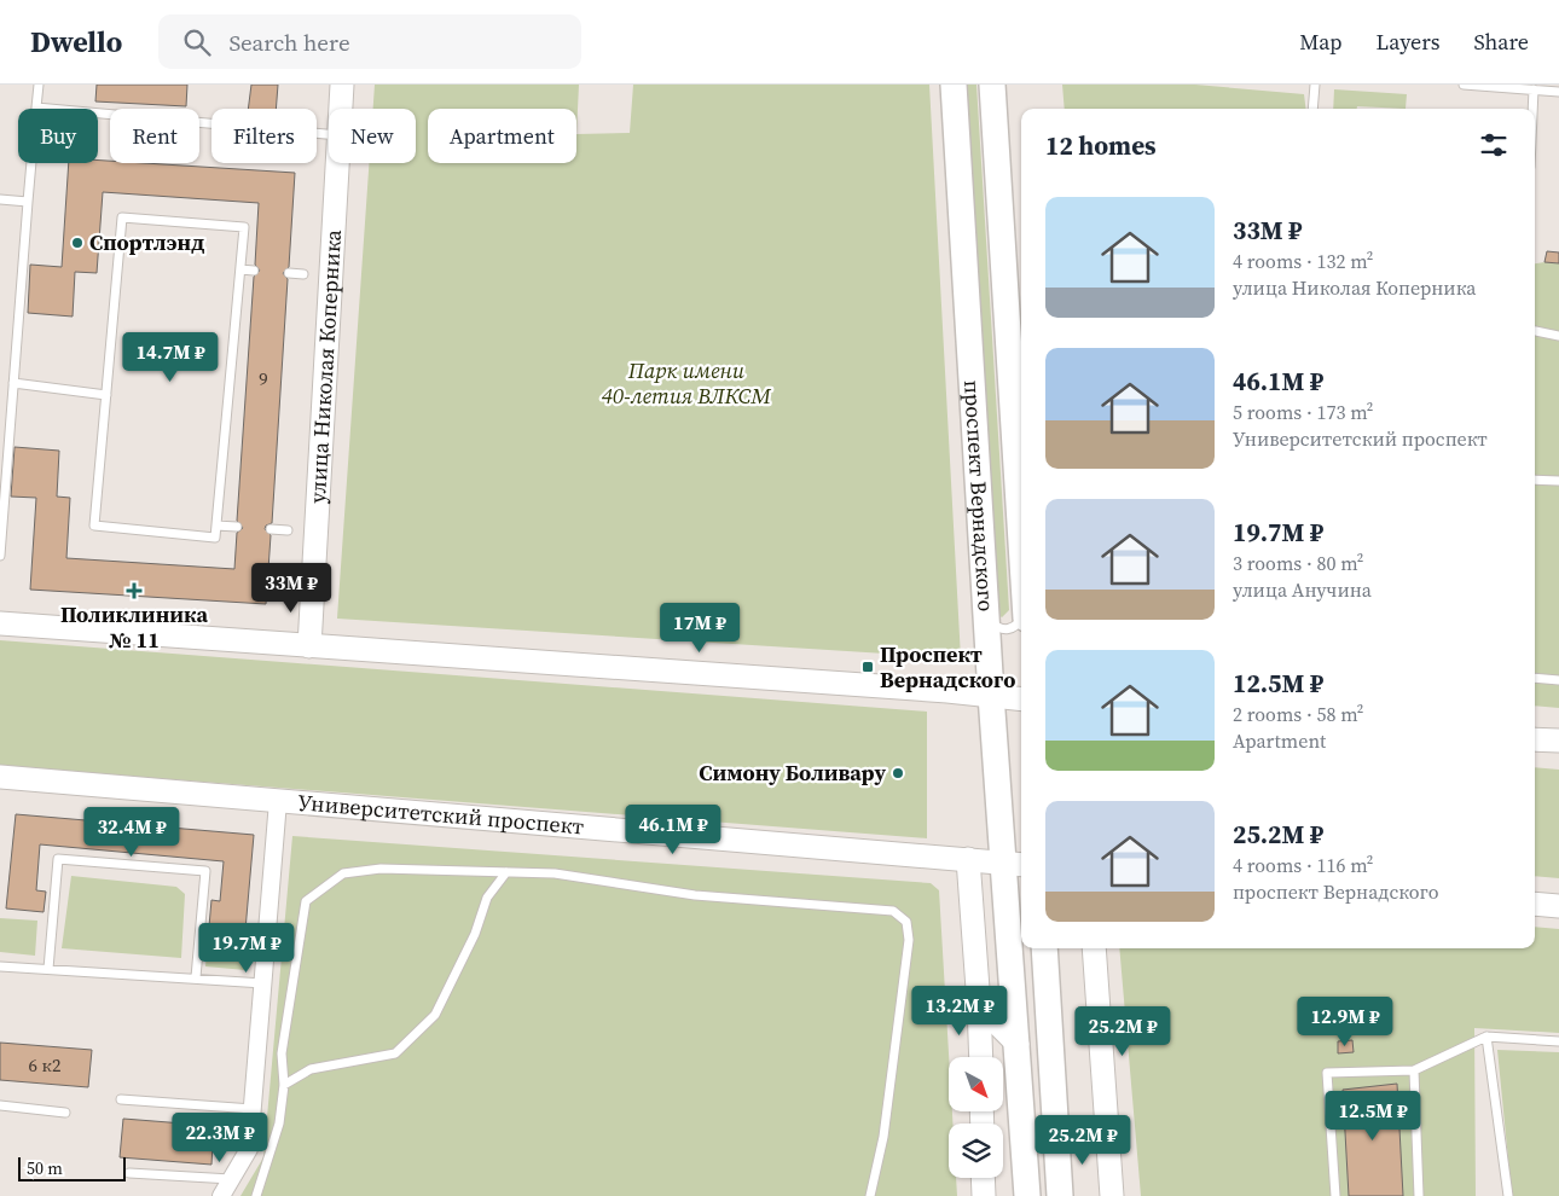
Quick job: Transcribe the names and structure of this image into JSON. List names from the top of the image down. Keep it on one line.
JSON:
{"streets":{"main road":["улица Николая Коперника","проспект Вернадского","Университетский проспект"]},"crossings":[["проспект Вернадского","Университетский проспект"]],"parks":["Парк имени 40-летия ВЛКСМ"],"places":{"other":["Спортлэнд","Симону Боливару"],"health":["Поликлиника № 11"],"transit":["Проспект Вернадского"]},"house_numbers":["9","6 к2"],"scale_bar":"50 m","north":"bottom right","page":{"header":"Dwello","search":"Search here","nav":["Map","Layers","Share"],"chip":["Buy","Rent","Filters","New","Apartment"],"heading":"12 homes","list":[{"name":"33M ₽","note":"4 rooms · 132 m² · улица Николая Коперника"},{"name":"46.1M ₽","note":"5 rooms · 173 m² · Университетский проспект"},{"name":"19.7M ₽","note":"3 rooms · 80 m² · улица Анучина"},{"name":"12.5M ₽","note":"2 rooms · 58 m² · Apartment"},{"name":"25.2M ₽","note":"4 rooms · 116 m² · проспект Вернадского"}],"price":["14.7M ₽","33M ₽","17M ₽","46.1M ₽","32.4M ₽","19.7M ₽","13.2M ₽","12.9M ₽","25.2M ₽","12.5M ₽","22.3M ₽","25.2M ₽"],"scale":"50 m"}}
